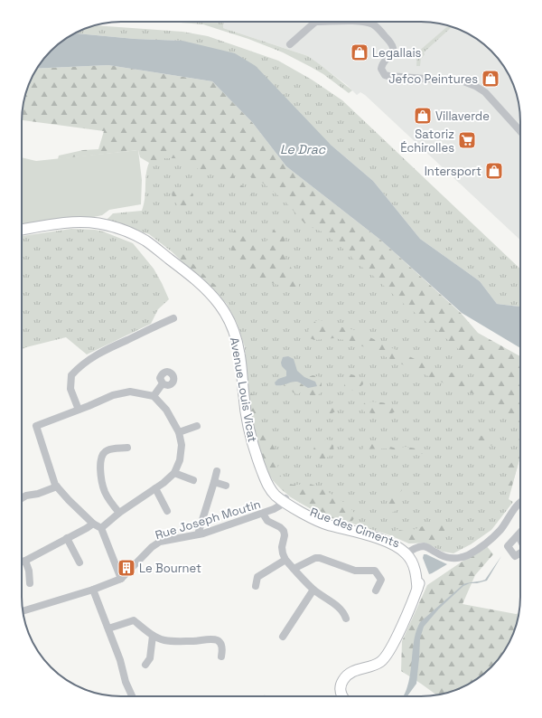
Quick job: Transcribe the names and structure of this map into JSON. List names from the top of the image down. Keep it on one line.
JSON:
{"streets":{"main road":["Avenue Louis Vicat","Rue des Ciments"],"street":["Rue Joseph Moutin"]},"crossings":[["Avenue Louis Vicat","Rue Joseph Moutin"],["Avenue Louis Vicat","Rue des Ciments"],["Rue Joseph Moutin","Rue des Ciments"]],"water":["Le Drac"],"places":{"shop":["Legallais","Jefco Peintures","Villaverde","Intersport"],"supermarket":["Satoriz Échirolles"],"building":["Le Bournet"]}}
